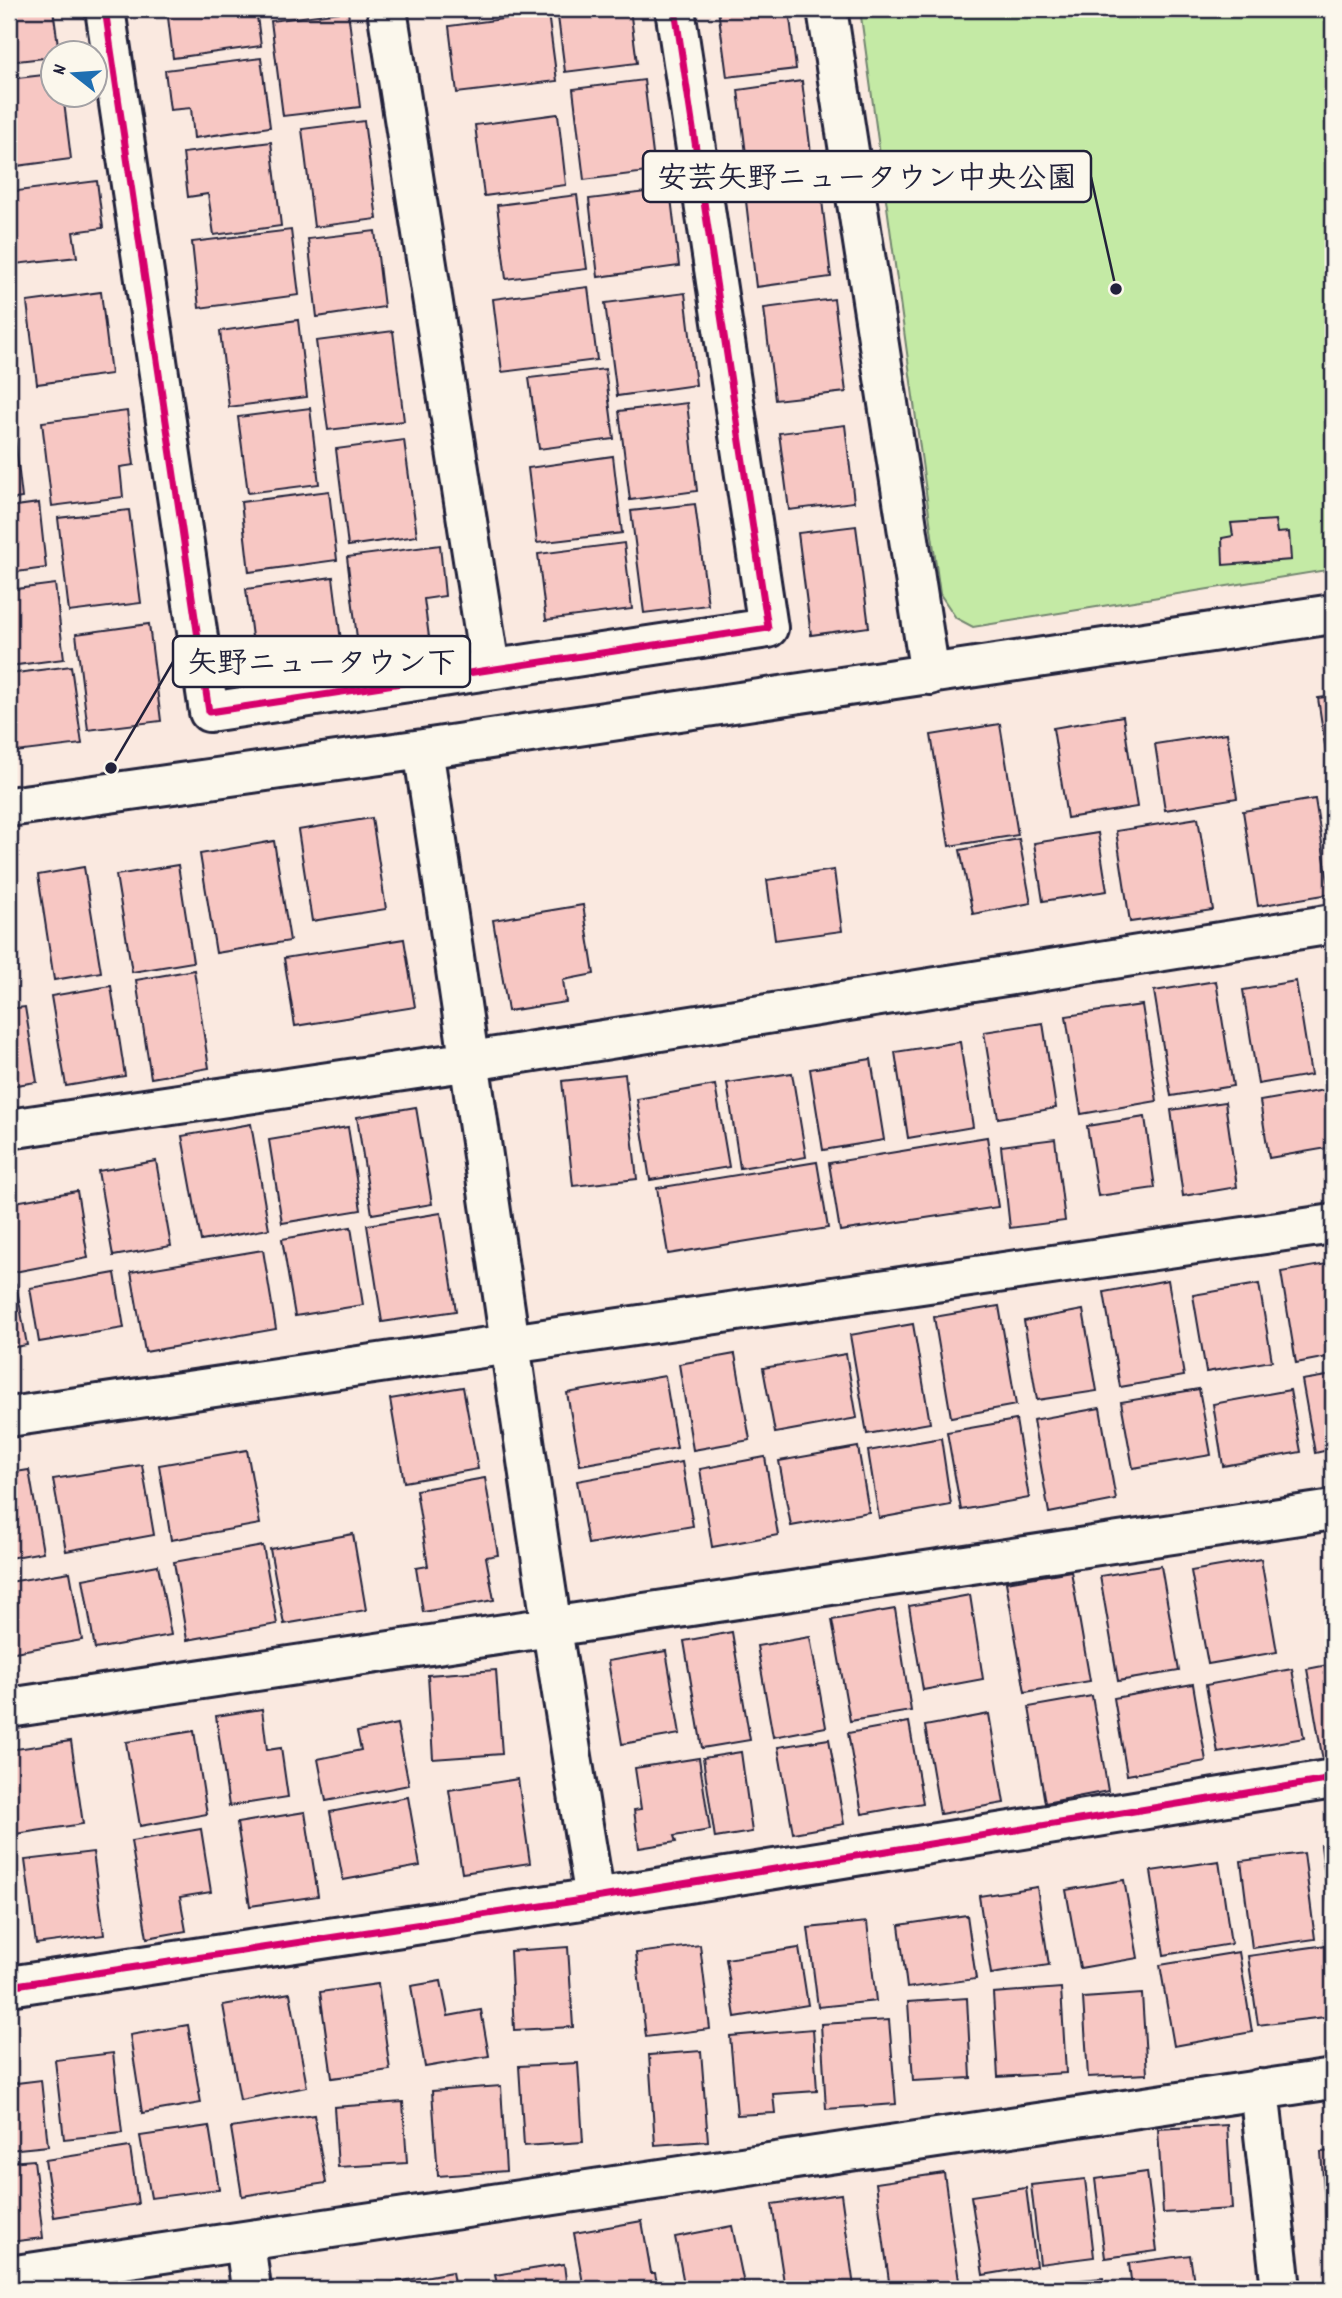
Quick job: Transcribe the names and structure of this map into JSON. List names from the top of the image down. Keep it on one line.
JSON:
{"places":["安芸矢野ニュータウン中央公園","矢野ニュータウン下"],"north":"left"}
